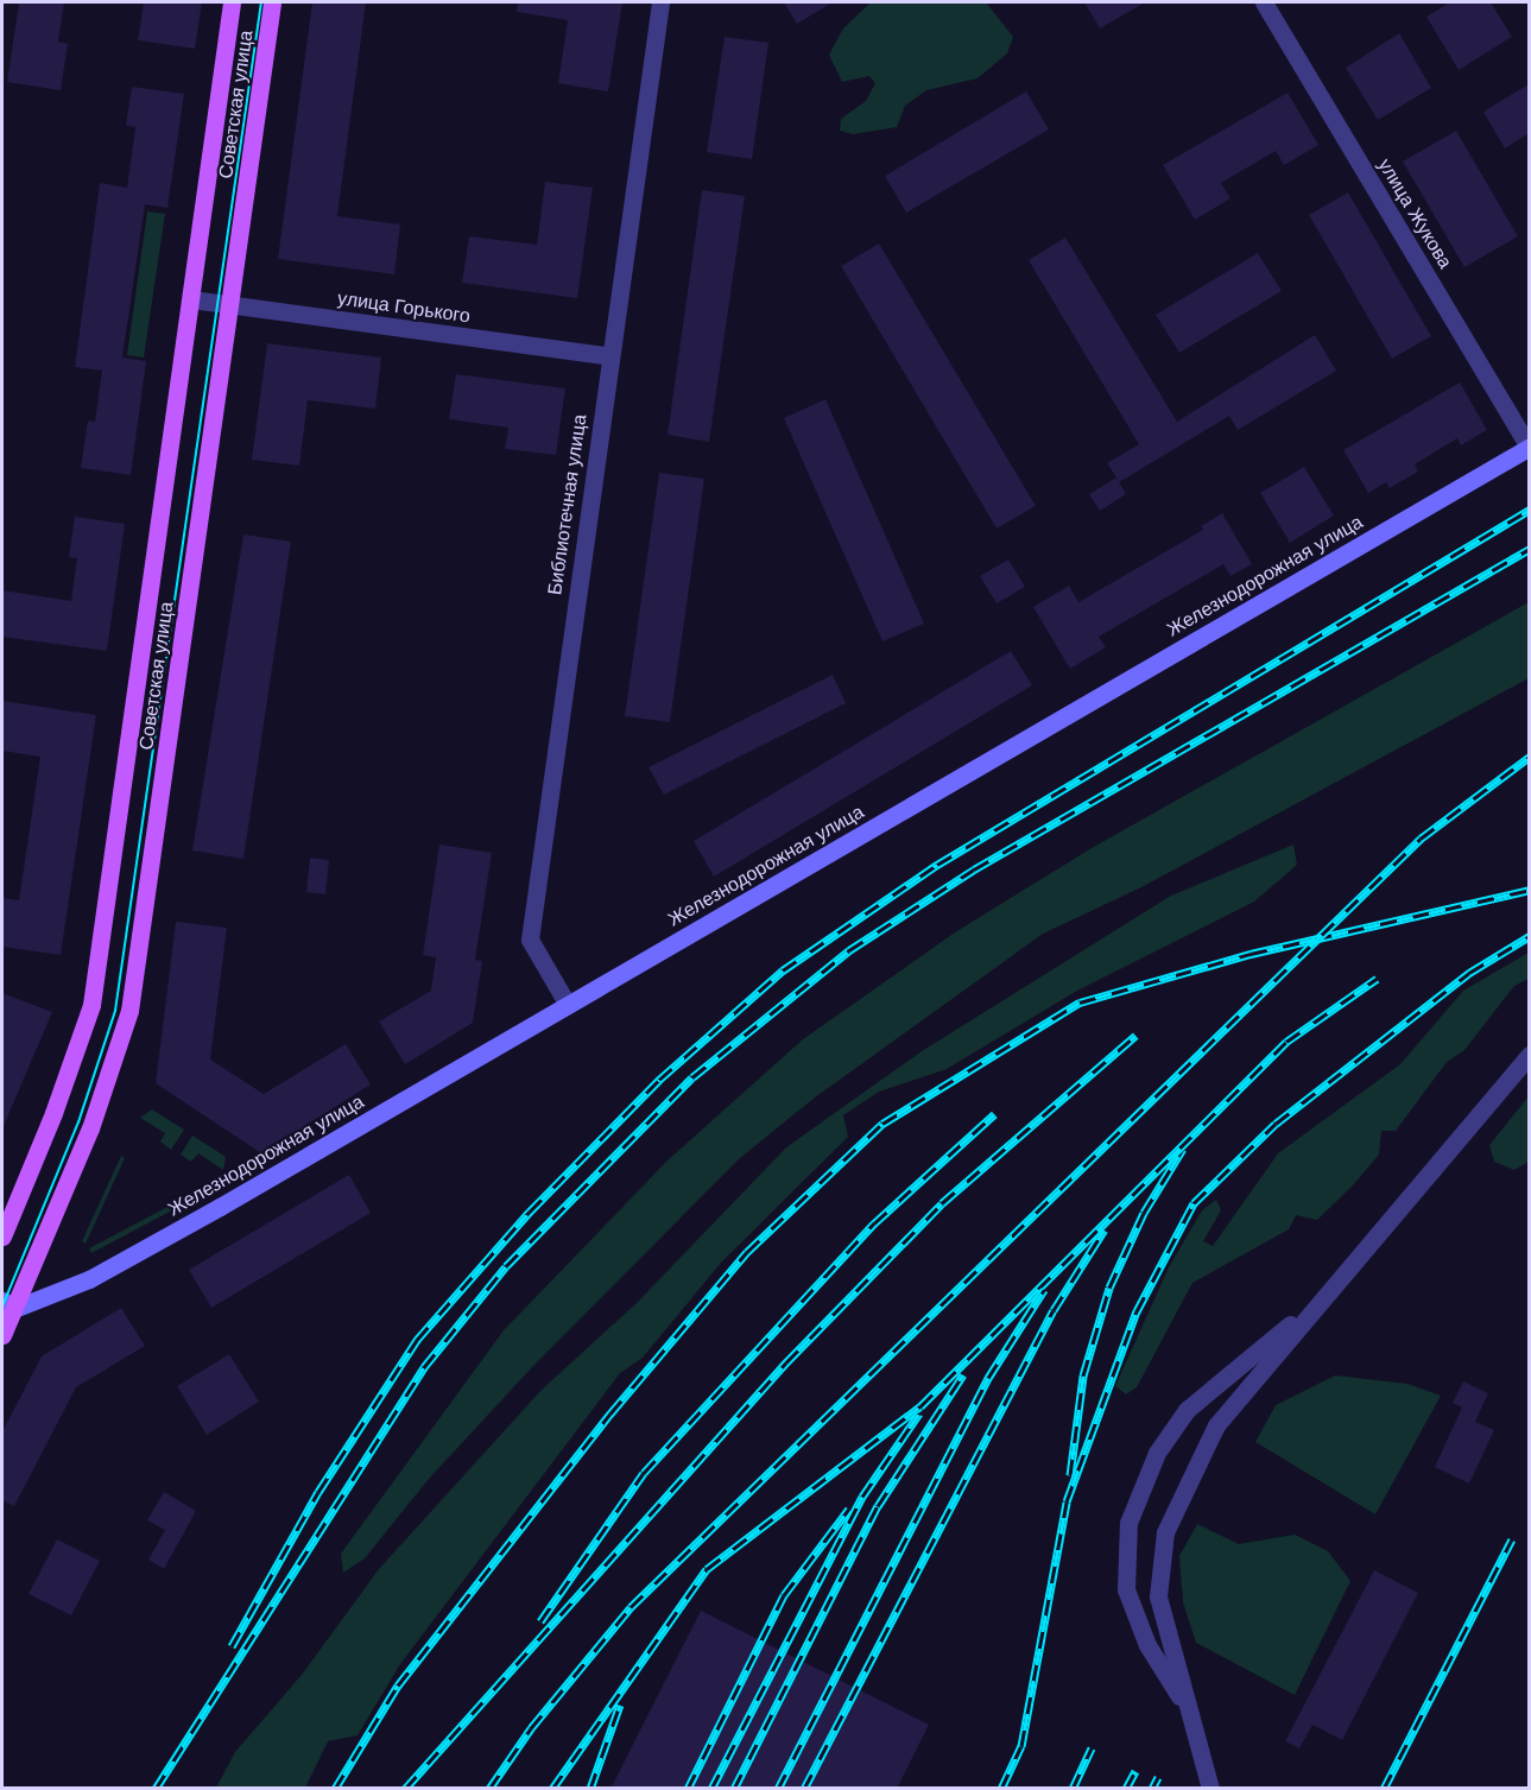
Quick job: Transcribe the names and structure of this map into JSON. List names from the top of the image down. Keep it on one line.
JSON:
{"streets":{"main road":["Советская улица","Железнодорожная улица"],"street":["улица Жукова","улица Горького","Библиотечная улица"]},"crossings":[["Советская улица","улица Горького"],["Советская улица","Железнодорожная улица"],["улица Жукова","Железнодорожная улица"],["улица Горького","Библиотечная улица"],["Библиотечная улица","Железнодорожная улица"]]}
